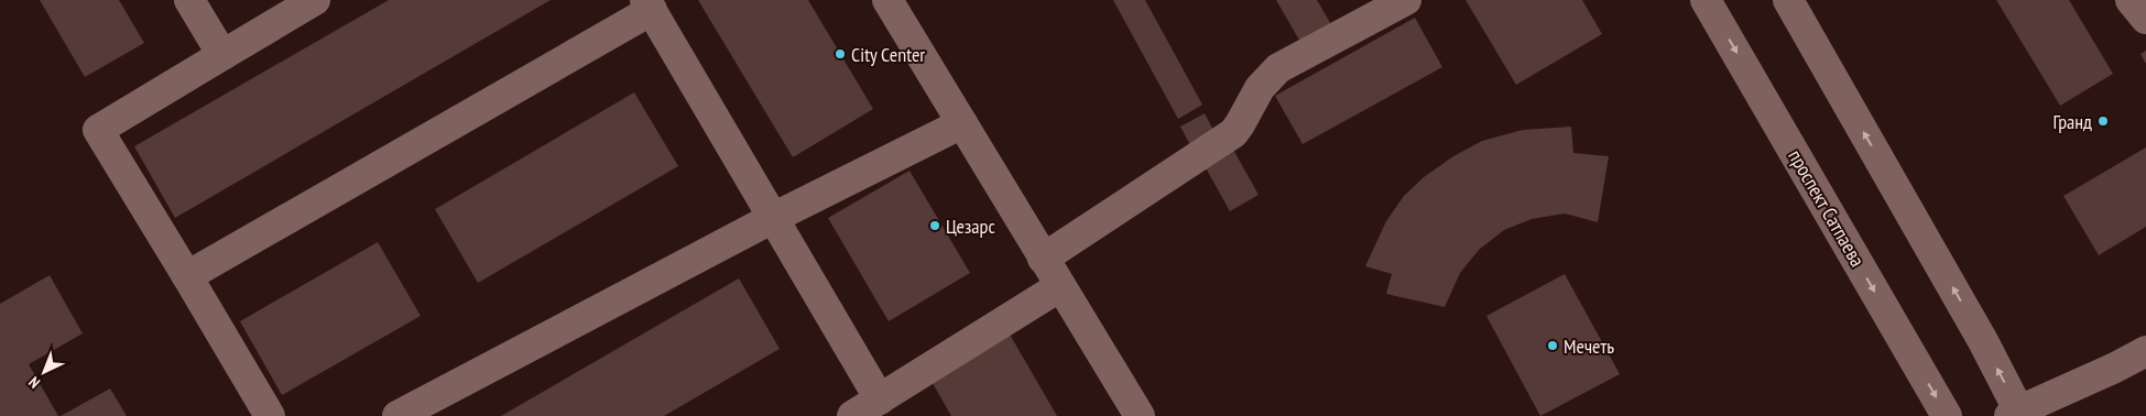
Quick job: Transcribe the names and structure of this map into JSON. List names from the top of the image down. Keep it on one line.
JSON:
{"streets":{"street":["проспект Сатпаева"]},"places":["City Center","Гранд","Цезарс","Мечеть"],"north":"bottom left"}
